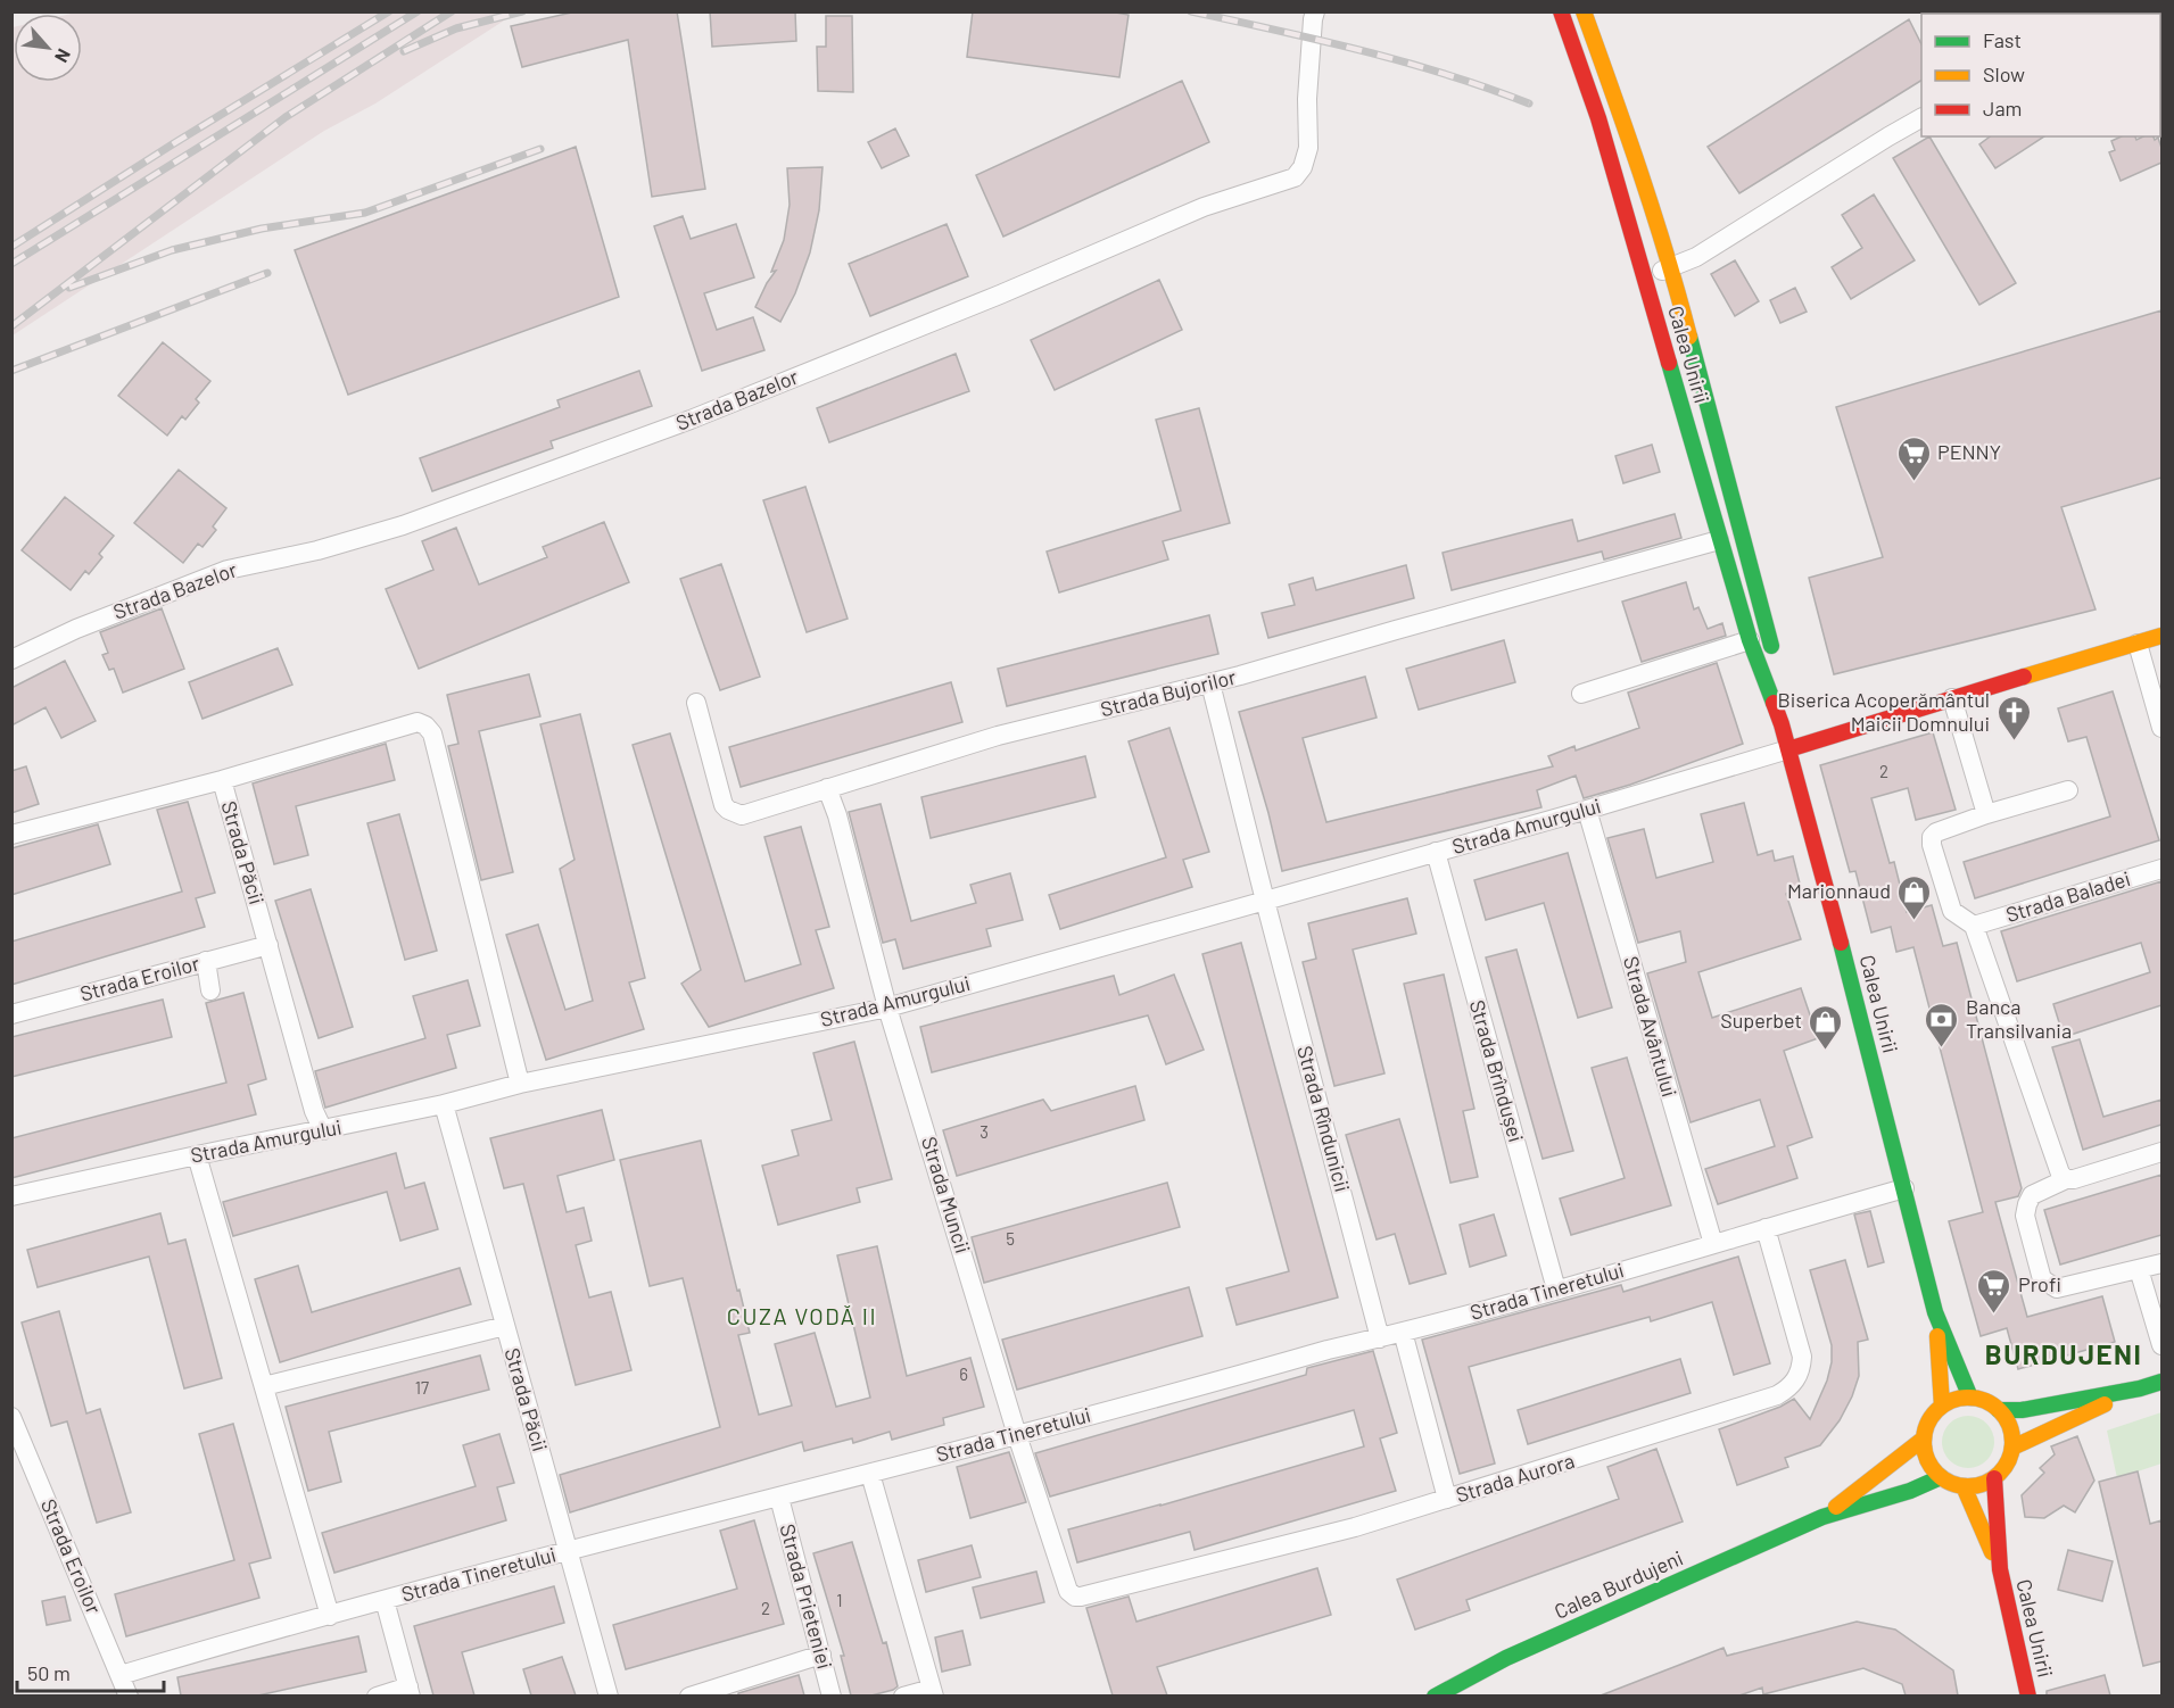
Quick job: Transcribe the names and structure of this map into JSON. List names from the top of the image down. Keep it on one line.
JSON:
{"streets":{"main road":["Calea Unirii","Calea Burdujeni"],"street":["Strada Bazelor","Strada Bujorilor","Strada Amurgului","Strada Păcii","Strada Baladei","Strada Eroilor","Strada Avântului","Strada Brîndușei","Strada Rîndunicii","Strada Muncii","Strada Tineretului","Strada Aurora","Strada Prieteniei"]},"crossings":[["Calea Unirii","Strada Bujorilor"],["Calea Unirii","Strada Amurgului"],["Calea Unirii","Strada Tineretului"],["Calea Unirii","Calea Burdujeni"],["Strada Bujorilor","Strada Muncii"],["Strada Amurgului","Strada Păcii"],["Strada Amurgului","Strada Avântului"],["Strada Amurgului","Strada Brîndușei"],["Strada Amurgului","Strada Rîndunicii"],["Strada Amurgului","Strada Muncii"],["Strada Păcii","Strada Eroilor"],["Strada Păcii","Strada Tineretului"],["Strada Eroilor","Strada Tineretului"],["Strada Avântului","Strada Tineretului"],["Strada Brîndușei","Strada Tineretului"],["Strada Rîndunicii","Strada Tineretului"],["Strada Muncii","Strada Tineretului"],["Strada Muncii","Strada Aurora"],["Strada Tineretului","Strada Aurora"],["Strada Tineretului","Strada Prieteniei"]],"districts":["CUZA VODĂ II","BURDUJENI"],"places":{"supermarket":["PENNY","Profi"],"church":["Biserica Acoperământul Maicii Domnului"],"shop":["Marionnaud","Superbet"],"bank":["Banca Transilvania"]},"house_numbers":["2","3","5","6","17","1","2"],"legend":["Fast","Slow","Jam"],"scale_bar":"50 m","north":"bottom right"}
